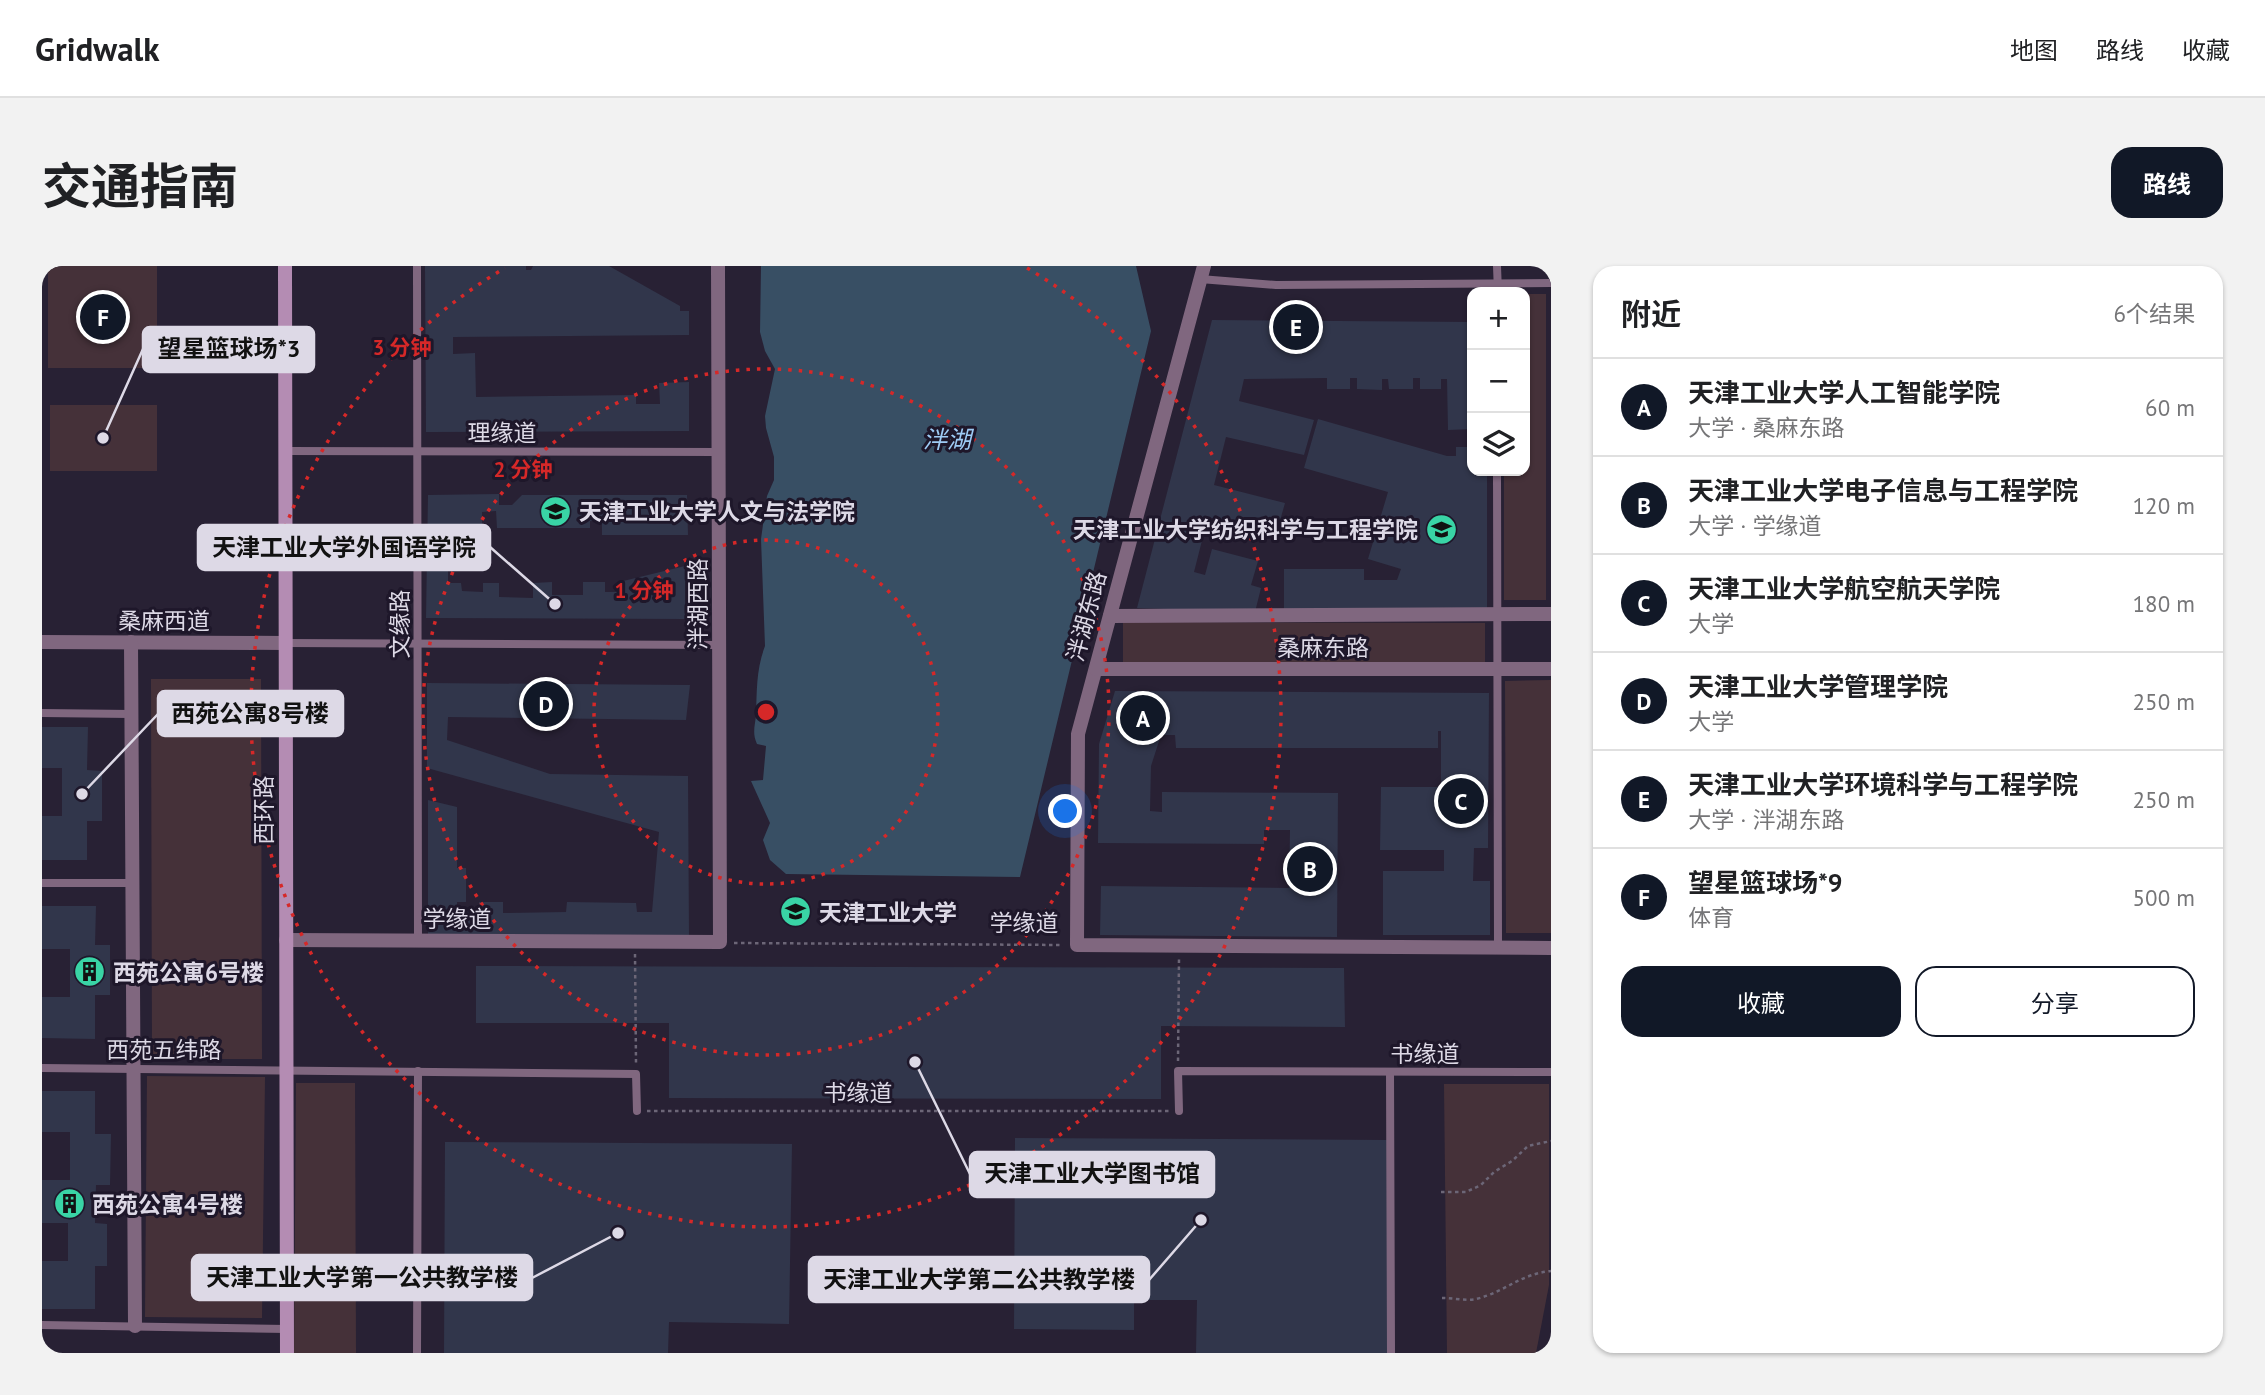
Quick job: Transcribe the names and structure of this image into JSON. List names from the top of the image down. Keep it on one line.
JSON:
{"streets":{"street":["泮湖西路","泮湖东路","桑麻西道","桑麻东路","西环路","学缘道"],"lane":["理缘道","文缘路","西苑五纬路","书缘道"]},"crossings":[["理缘道","泮湖西路"],["理缘道","文缘路"],["理缘道","西环路"],["泮湖西路","学缘道"],["泮湖东路","桑麻东路"],["泮湖东路","学缘道"],["桑麻西道","西环路"],["文缘路","学缘道"],["西环路","学缘道"],["西环路","西苑五纬路"]],"water":["泮湖"],"places":{"other":["望星篮球场*3","天津工业大学外国语学院","西苑公寓8号楼","天津工业大学图书馆","天津工业大学第二公共教学楼","天津工业大学第一公共教学楼"],"school or university":["天津工业大学人文与法学院","天津工业大学纺织科学与工程学院","天津工业大学"],"building":["西苑公寓6号楼","西苑公寓4号楼"]},"page":{"header":"Gridwalk","nav":["地图","路线","收藏"],"title":"交通指南","buttons":["路线",["收藏","分享"]],"heading":["附近","6个结果"],"map_buttons":["+","−"],"pins":["F","E","D","A","C","B"],"list":[{"mark":"A","name":"天津工业大学人工智能学院","note":"大学 · 桑麻东路","value":"60 m"},{"mark":"B","name":"天津工业大学电子信息与工程学院","note":"大学 · 学缘道","value":"120 m"},{"mark":"C","name":"天津工业大学航空航天学院","note":"大学","value":"180 m"},{"mark":"D","name":"天津工业大学管理学院","note":"大学","value":"250 m"},{"mark":"E","name":"天津工业大学环境科学与工程学院","note":"大学 · 泮湖东路","value":"250 m"},{"mark":"F","name":"望星篮球场*9","note":"体育","value":"500 m"}]},"rings":["3 分钟","2 分钟","1 分钟"]}
